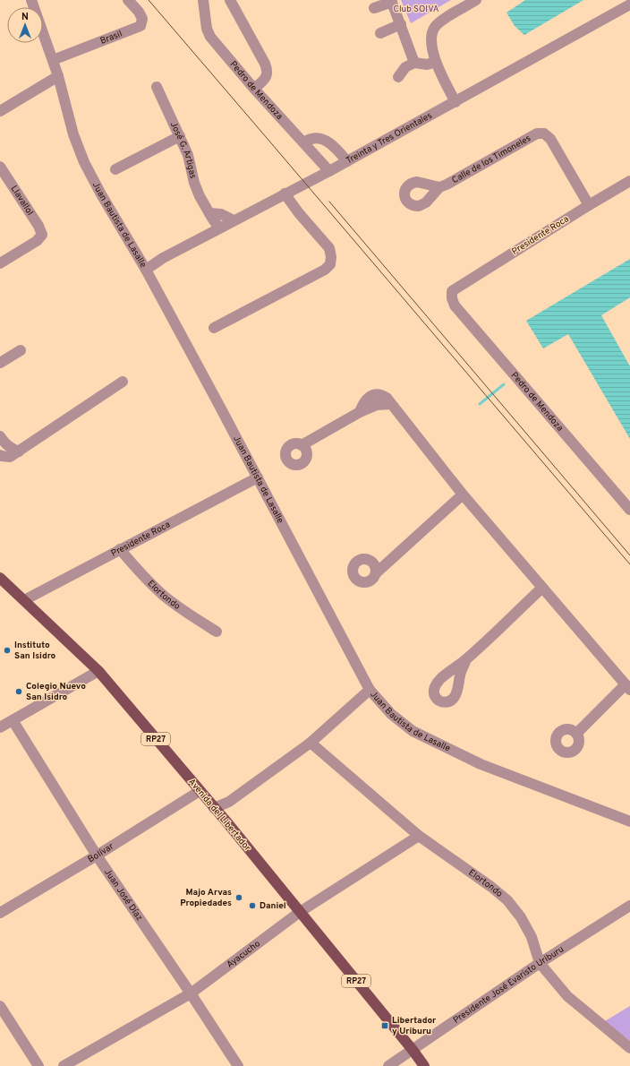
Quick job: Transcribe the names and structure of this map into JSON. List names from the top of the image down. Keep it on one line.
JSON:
{"streets":{"main road":["RP27","Avenida del Libertador"],"street":["Brasil","Pedro de Mendoza","Treinta y Tres Orientales","José G. Artigas","Calle de los Timoneles","Llavallol","Juan Bautista de Lasalle","Presidente Roca","Elortondo","Bolívar","Juan José Díaz","Ayacucho","Presidente José Evaristo Uriburu"]},"crossings":[["Brasil","Juan Bautista de Lasalle"],["Pedro de Mendoza","Treinta y Tres Orientales"],["Pedro de Mendoza","Presidente Roca"],["Treinta y Tres Orientales","José G. Artigas"],["Treinta y Tres Orientales","Juan Bautista de Lasalle"],["Calle de los Timoneles","Presidente Roca"],["Juan Bautista de Lasalle","Presidente Roca"],["Presidente Roca","Elortondo"],["Presidente Roca","Avenida del Libertador"],["Elortondo","Ayacucho"],["Elortondo","Presidente José Evaristo Uriburu"],["Avenida del Libertador","Bolívar"],["Avenida del Libertador","Ayacucho"],["Avenida del Libertador","Presidente José Evaristo Uriburu"],["Bolívar","Juan José Díaz"],["Juan José Díaz","Ayacucho"]],"parks":["Club SOIVA"],"places":{"other":["Instituto San Isidro","Colegio Nuevo San Isidro","Majo Arvas Propiedades","Daniel"],"transit":["Libertador y Uriburu"]},"north":"top"}
